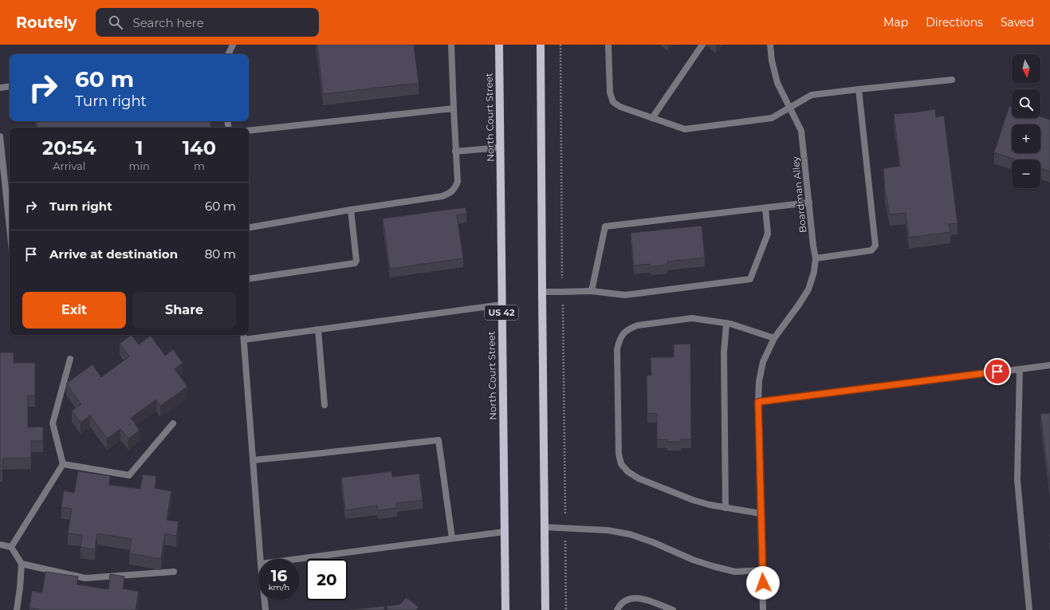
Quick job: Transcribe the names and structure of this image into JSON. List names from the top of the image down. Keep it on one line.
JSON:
{"streets":{"main road":["North Court Street","US 42"],"street":["Boardman Alley"]},"north":"bottom","page":{"header":"Routely","search":"Search here","nav":["Map","Directions","Saved"],"map_buttons":["+","−"],"turn":["60 m","Turn right"],"eta":["20:54","Arrival","1","min","140","m"],"list":[{"name":"Turn right","value":"60 m"},{"name":"Arrive at destination","value":"80 m"}],"buttons":["Exit","Share"],"speed":"16 km/h","limit":"20"}}
